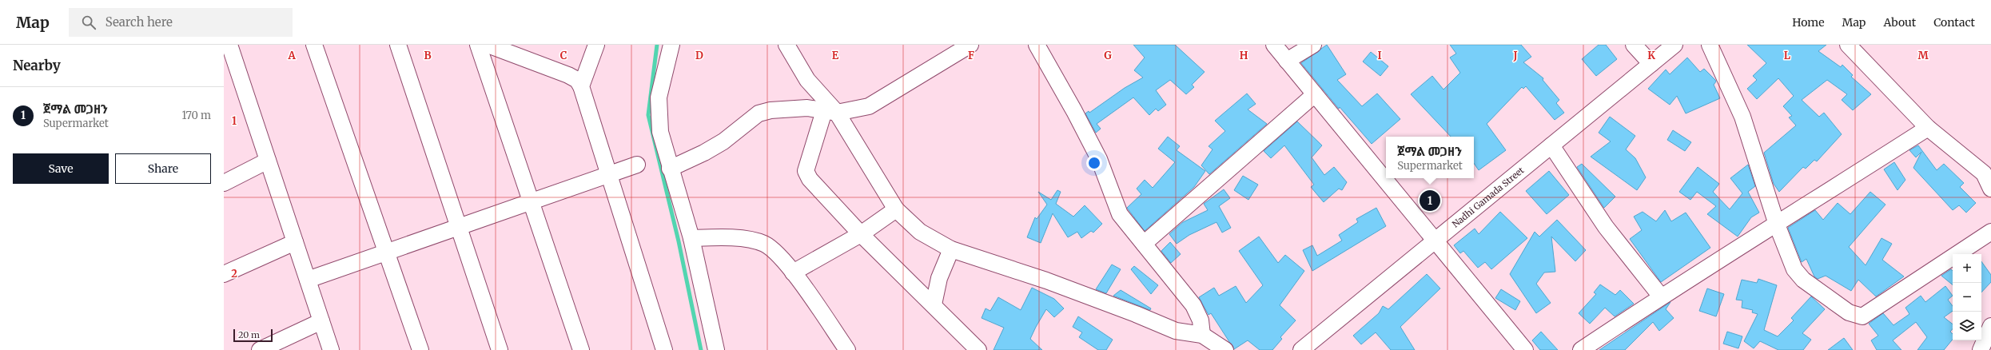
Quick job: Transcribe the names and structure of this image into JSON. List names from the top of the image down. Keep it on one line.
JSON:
{"streets":{"street":["Nadhi Gamada Street"]},"scale_bar":"20 m","page":{"header":"Map","search":"Search here","nav":["Home","Map","About","Contact"],"heading":"Nearby","list":[{"mark":"1","name":"ጀማል መጋዘን","note":"Supermarket","value":"170 m"}],"popup":["ጀማል መጋዘን","Supermarket"],"buttons":["Save","Share"],"pins":"1","map_buttons":["+","−"],"scale":"20 m"},"grid":{"columns":["A","B","C","D","E","F","G","H","I","J","K","L","M"],"rows":["1","2"]}}
